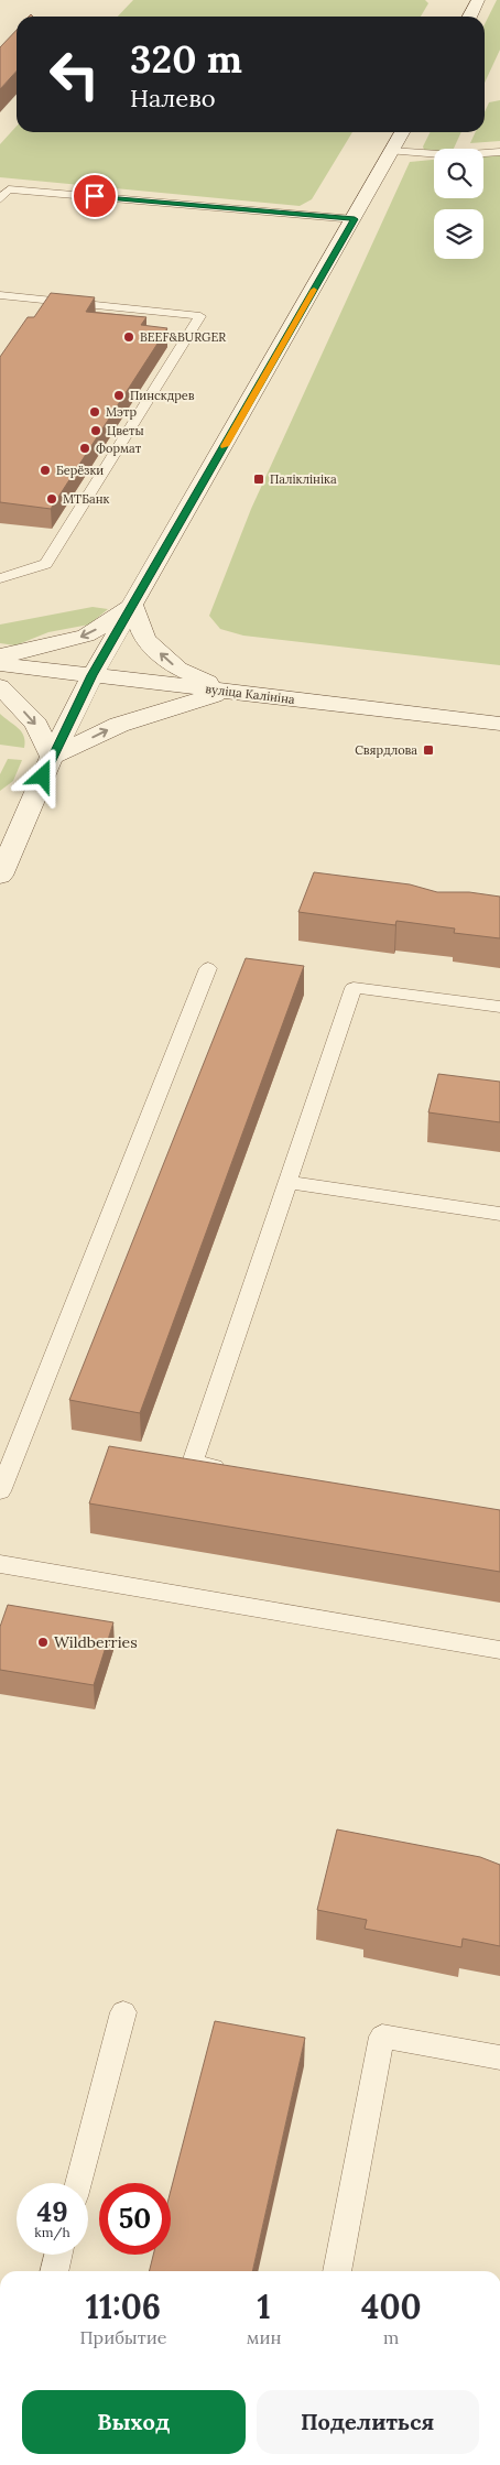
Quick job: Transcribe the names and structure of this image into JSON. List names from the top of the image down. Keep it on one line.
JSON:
{"streets":{"main road":["вуліца Калініна"]},"places":{"other":["BEEF&BURGER","Пинскдрев","Мэтр","Цветы","Формат","Берёзки","МТБанк","Wildberries"],"transit":["Паліклініка","Свярдлова"]},"page":{"turn":["320 m","Налево"],"speed":"49 km/h","limit":"50","eta":["11:06","Прибытие","1","мин","400","m"],"buttons":["Выход","Поделиться"]}}
